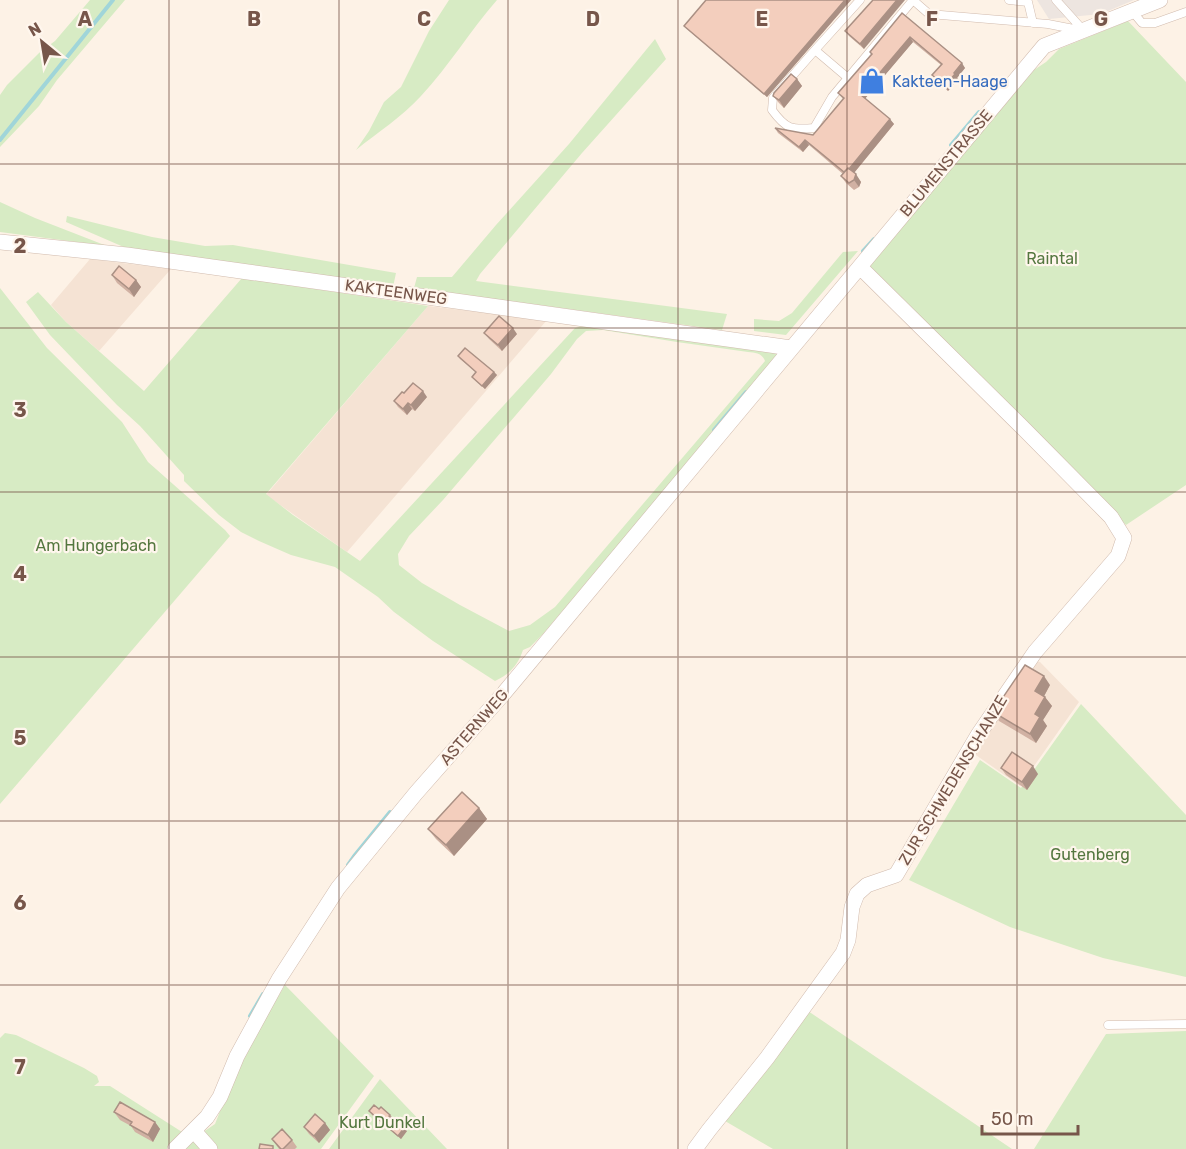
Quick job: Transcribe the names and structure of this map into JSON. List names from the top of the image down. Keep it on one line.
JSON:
{"streets":{"street":["BLUMENSTRASSE","KAKTEENWEG","ASTERNWEG","ZUR SCHWEDENSCHANZE"]},"crossings":[["BLUMENSTRASSE","KAKTEENWEG"],["BLUMENSTRASSE","ASTERNWEG"],["BLUMENSTRASSE","ZUR SCHWEDENSCHANZE"],["KAKTEENWEG","ASTERNWEG"]],"parks":["Raintal","Am Hungerbach","Gutenberg","Kurt Dunkel"],"places":{"shop":["Kakteen-Haage"]},"scale_bar":"50 m","north":"top left","grid":{"columns":["A","B","C","D","E","F","G"],"rows":["2","3","4","5","6","7"]}}
